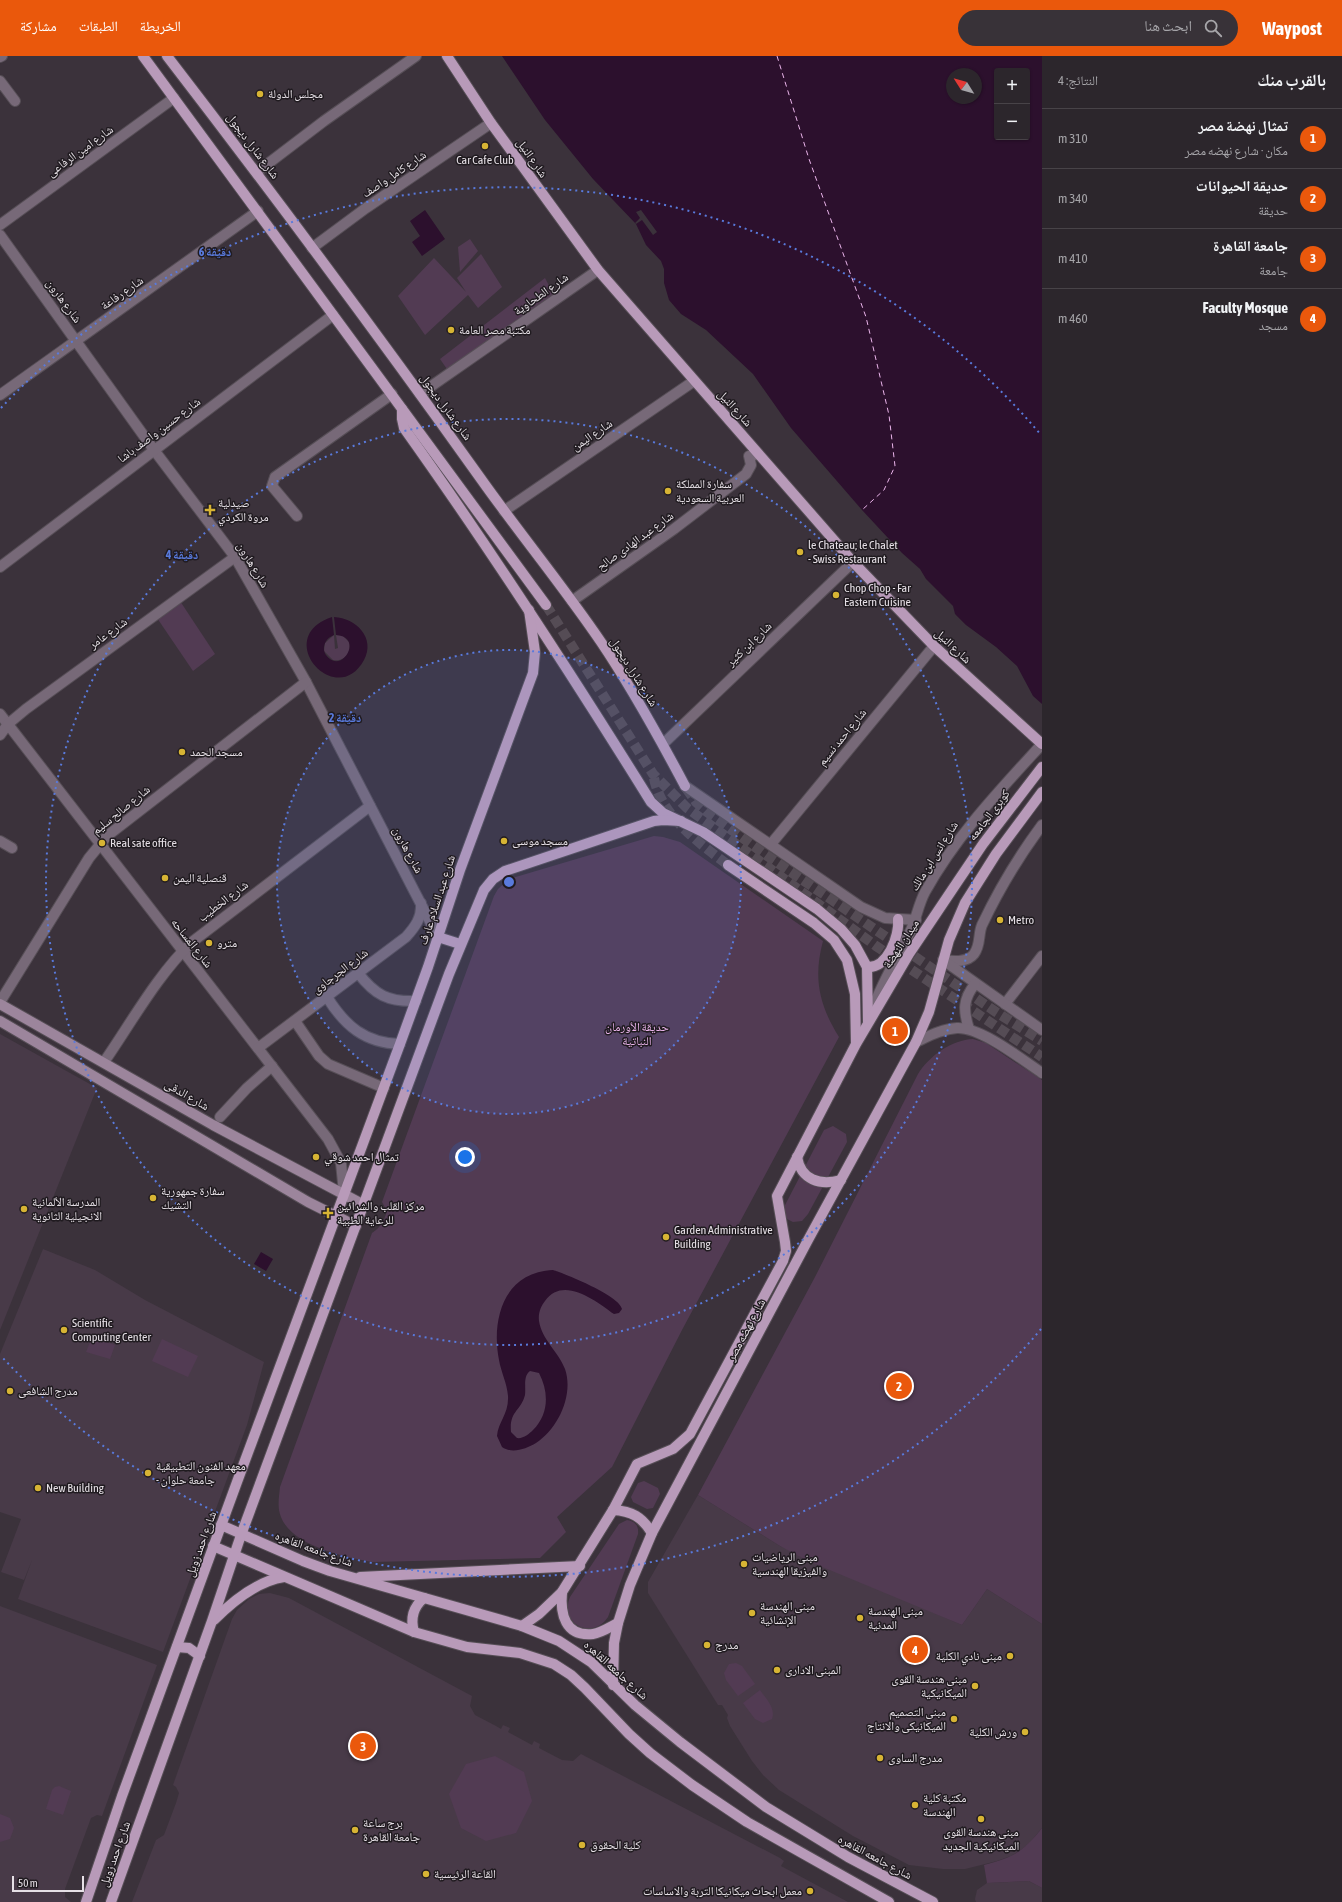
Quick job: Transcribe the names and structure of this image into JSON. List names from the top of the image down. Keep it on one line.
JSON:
{"streets":{"main road":["شارع شارل ديجول","شارع النيل","كوبرى الجامعه","شارع عبد السلام عارف","ميدان النهضة","شارع الدقى","شارع نهضه مصر","شارع احمد زويل","شارع جامعه القاهره"],"street":["شارع امين الرفاعى","شارع كامل واصف","شارع رفاعة","شارع الطحاوية","شارع هارون","شارع حسين واصف باشا","شارع اليمن","شارع عبد الهادى صالح","شارع عامر","شارع ابن كثير","شارع احمد نسيم","شارع صالح سليم","شارع انس ابن مالك","شارع الخطيب","شارع المساحه","شارع الجرجاوى"]},"crossings":[["شارع شارل ديجول","شارع كامل واصف"],["شارع شارل ديجول","شارع الطحاوية"],["شارع شارل ديجول","شارع اليمن"],["شارع شارل ديجول","شارع عبد الهادى صالح"],["شارع شارل ديجول","شارع ابن كثير"],["شارع النيل","شارع كامل واصف"],["شارع النيل","شارع الطحاوية"],["شارع النيل","شارع اليمن"],["شارع النيل","شارع عبد الهادى صالح"],["شارع النيل","شارع ابن كثير"],["شارع النيل","شارع احمد نسيم"],["شارع النيل","شارع انس ابن مالك"],["شارع رفاعة","شارع هارون"],["شارع هارون","شارع حسين واصف باشا"],["شارع هارون","شارع عامر"],["شارع هارون","شارع صالح سليم"],["شارع هارون","شارع عبد السلام عارف"],["شارع هارون","شارع الخطيب"],["شارع هارون","شارع الجرجاوى"],["شارع عامر","شارع المساحه"],["شارع صالح سليم","شارع المساحه"],["شارع صالح سليم","شارع الدقى"],["كوبرى الجامعه","ميدان النهضة"],["شارع انس ابن مالك","ميدان النهضة"],["شارع انس ابن مالك","شارع نهضه مصر"],["شارع عبد السلام عارف","شارع المساحه"],["شارع عبد السلام عارف","شارع الدقى"],["شارع عبد السلام عارف","شارع احمد زويل"],["شارع الخطيب","شارع المساحه"],["شارع الخطيب","شارع الدقى"],["شارع المساحه","شارع الجرجاوى"],["شارع المساحه","شارع الدقى"],["شارع المساحه","شارع احمد زويل"],["ميدان النهضة","شارع نهضه مصر"],["شارع الدقى","شارع احمد زويل"],["شارع نهضه مصر","شارع جامعه القاهره"],["شارع احمد زويل","شارع جامعه القاهره"]],"parks":["حديقة الأورمان النباتية"],"places":{"other":["مجلس الدولة","Car Cafe Club","مكتبة مصر العامة","سفارة المملكة العربية السعودية","le Chateau; le Chalet - Swiss Restaurant","Chop Chop - Far Eastern Cuisine","مسجد الحمد","مسجد موسى","Real sate office","قنصلية اليمن","Metro","مترو","تمثال احمد شوقي","سفارة جمهورية التشيك","المدرسة الألمانية الانجيلية الثانوية","Garden Administrative Building","Scientific Computing Center","مدرج الشافعى","معهد الفنون التطبيقية - جامعة حلوان","New Building","مبنى الرياضيات والفيزيقا الهندسية","مبنى الهندسة الإنشائية","مبنى الهندسة المدنية","مدرج","مبنى نادي الكلية","المبنى الادارى","مبنى هندسة القوى الميكانيكية","مبنى التصميم الميكانيكى والانتاج","ورش الكلية","مدرج الساوى","مكتبة كلية الهندسة","مبنى هندسة القوى الميكانيكية الجديد","برج ساعة جامعة القاهرة","كلية الحقوق","القاعة الرئيسية","معمل ابحاث ميكانيكا التربة والاساسات"],"health":["صيدلية مروة الكردي","مركز القلب والشرائين للرعاية الطبية"]},"scale_bar":"50 m","north":"top left","page":{"header":"Waypost","search":"ابحث هنا","nav":["الخريطة","الطبقات","مشاركة"],"heading":["بالقرب منك","النتائج: 4"],"map_buttons":["+","−"],"list":[{"mark":"1","name":"تمثال نهضة مصر","note":"مكان · شارع نهضه مصر","value":"310 m"},{"mark":"2","name":"حديقة الحيوانات","note":"حديقة","value":"340 m"},{"mark":"3","name":"جامعة القاهرة","note":"جامعة","value":"410 m"},{"mark":"4","name":"Faculty Mosque","note":"مسجد","value":"460 m"}],"pins":["1","2","4","3"],"scale":"50 m"},"rings":["6 دقيقة","4 دقيقة","2 دقيقة"]}
